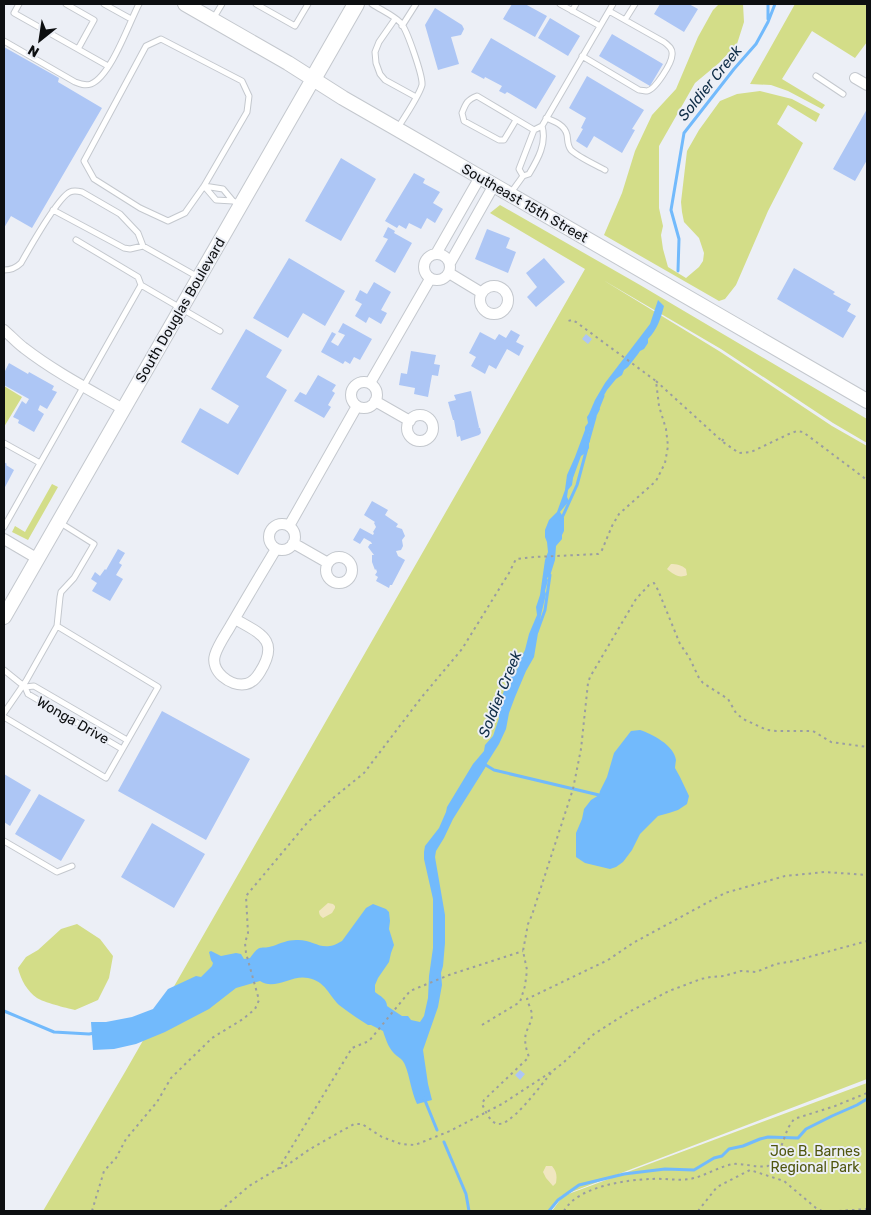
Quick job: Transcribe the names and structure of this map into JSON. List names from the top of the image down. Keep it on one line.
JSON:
{"streets":{"main road":["Southeast 15th Street","South Douglas Boulevard"],"lane":["Wonga Drive"]},"crossings":[["Southeast 15th Street","South Douglas Boulevard"]],"water":["Soldier Creek"],"parks":["Joe B. Barnes Regional Park"],"north":"bottom left"}
